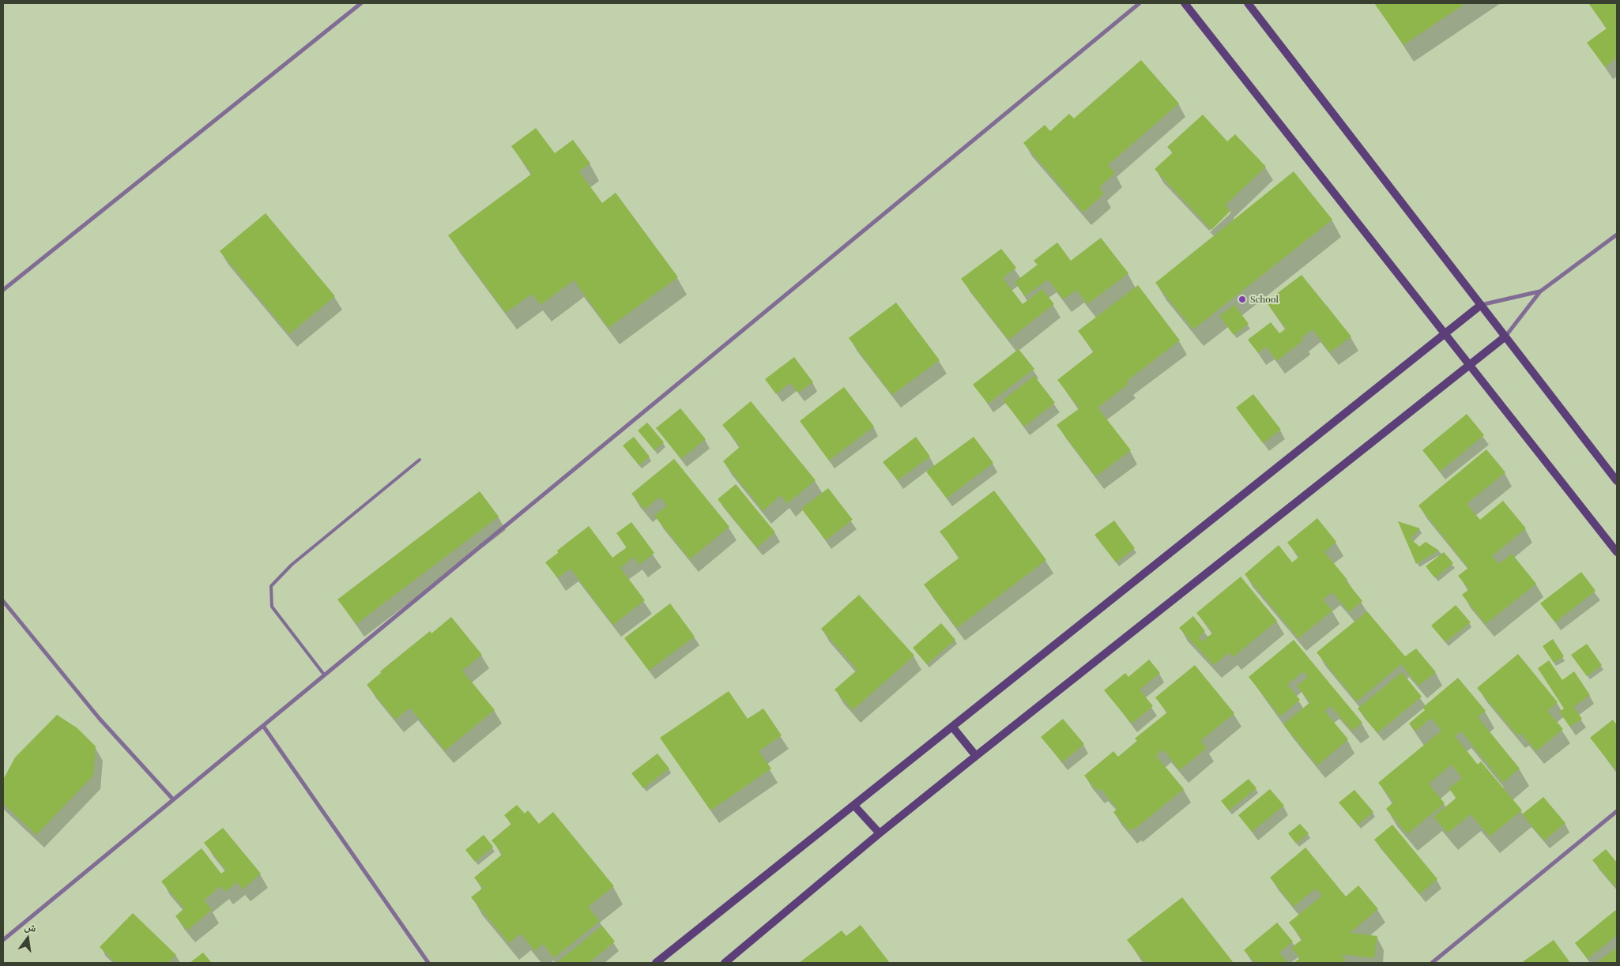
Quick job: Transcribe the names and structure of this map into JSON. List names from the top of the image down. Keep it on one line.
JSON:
{"places":["School"],"north":"top"}
